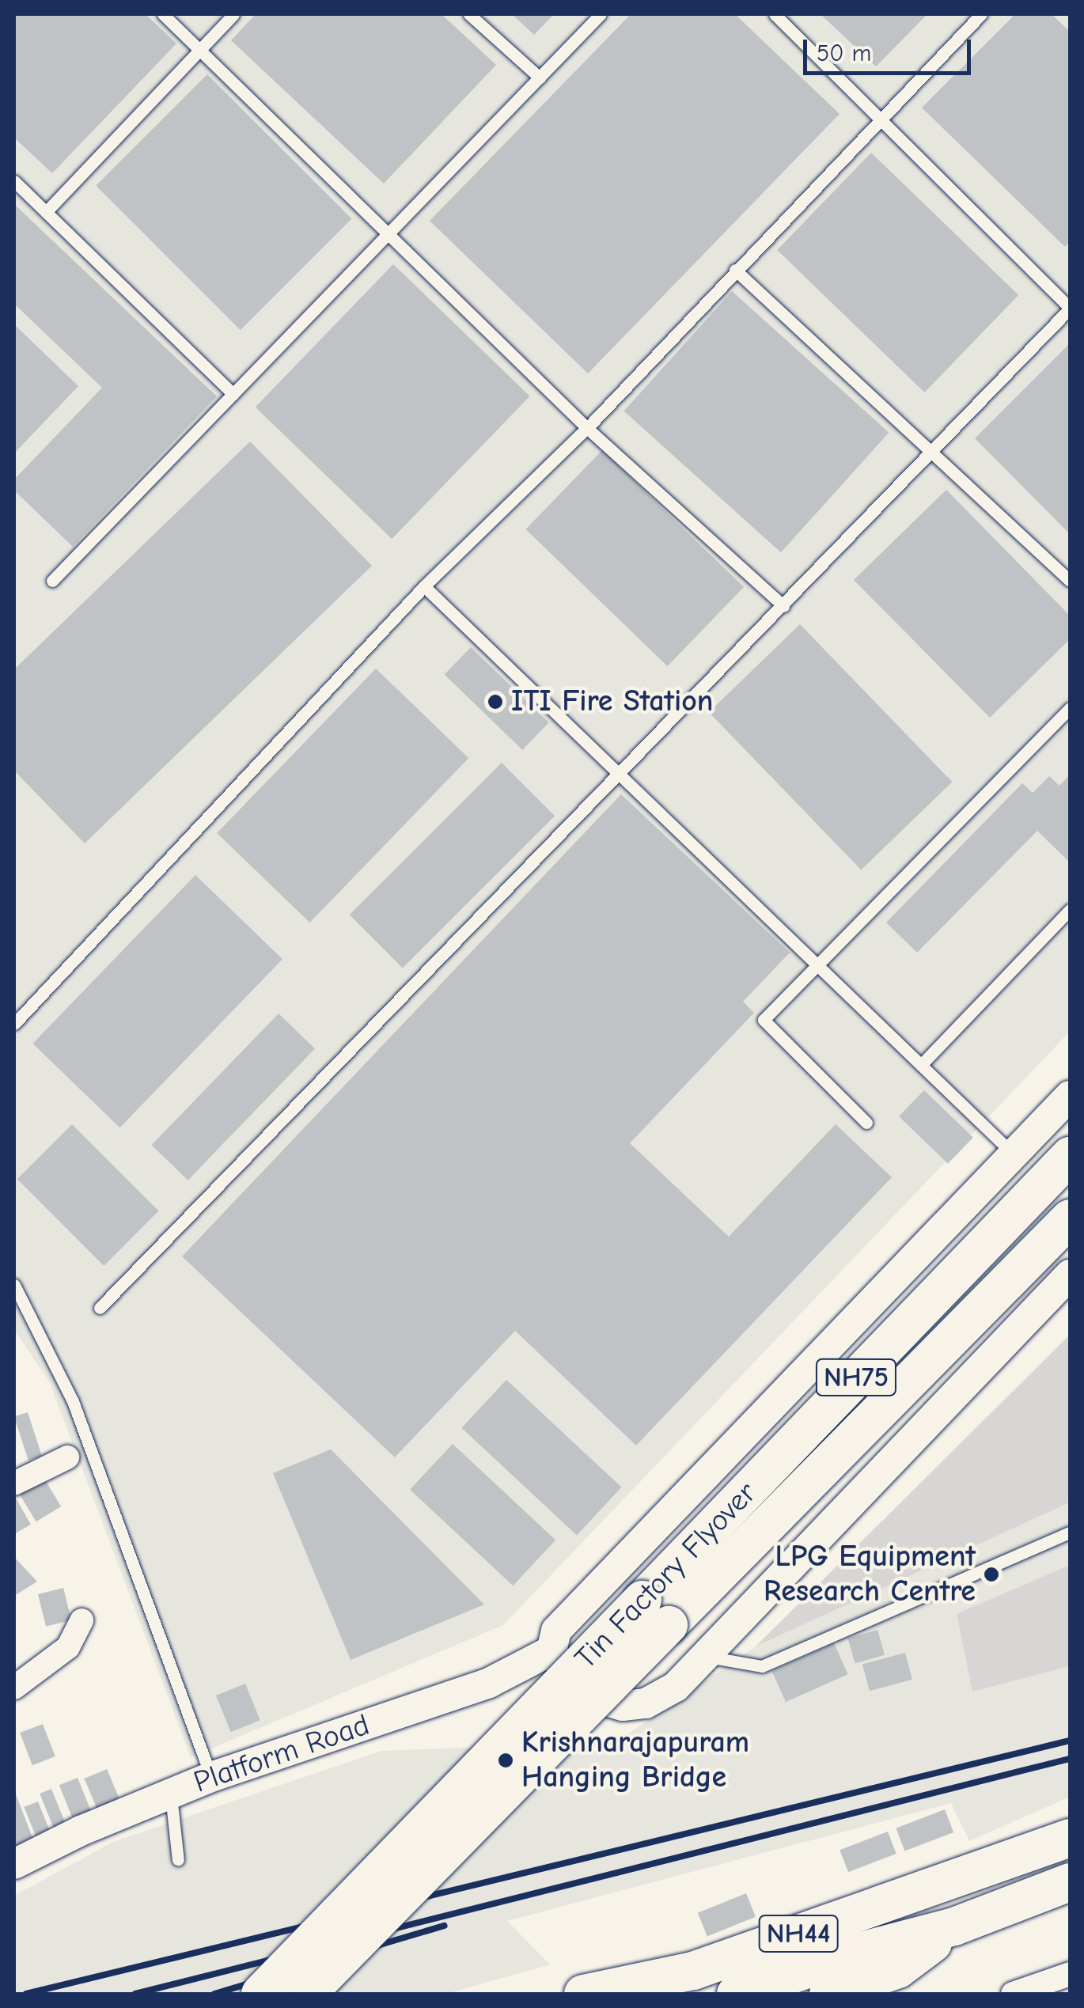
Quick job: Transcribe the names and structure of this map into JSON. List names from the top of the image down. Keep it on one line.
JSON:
{"streets":{"highway":["NH75","Tin Factory Flyover","NH44"],"street":["Platform Road"]},"places":["ITI Fire Station","LPG Equipment Research Centre","Krishnarajapuram Hanging Bridge"],"scale_bar":"50 m"}
